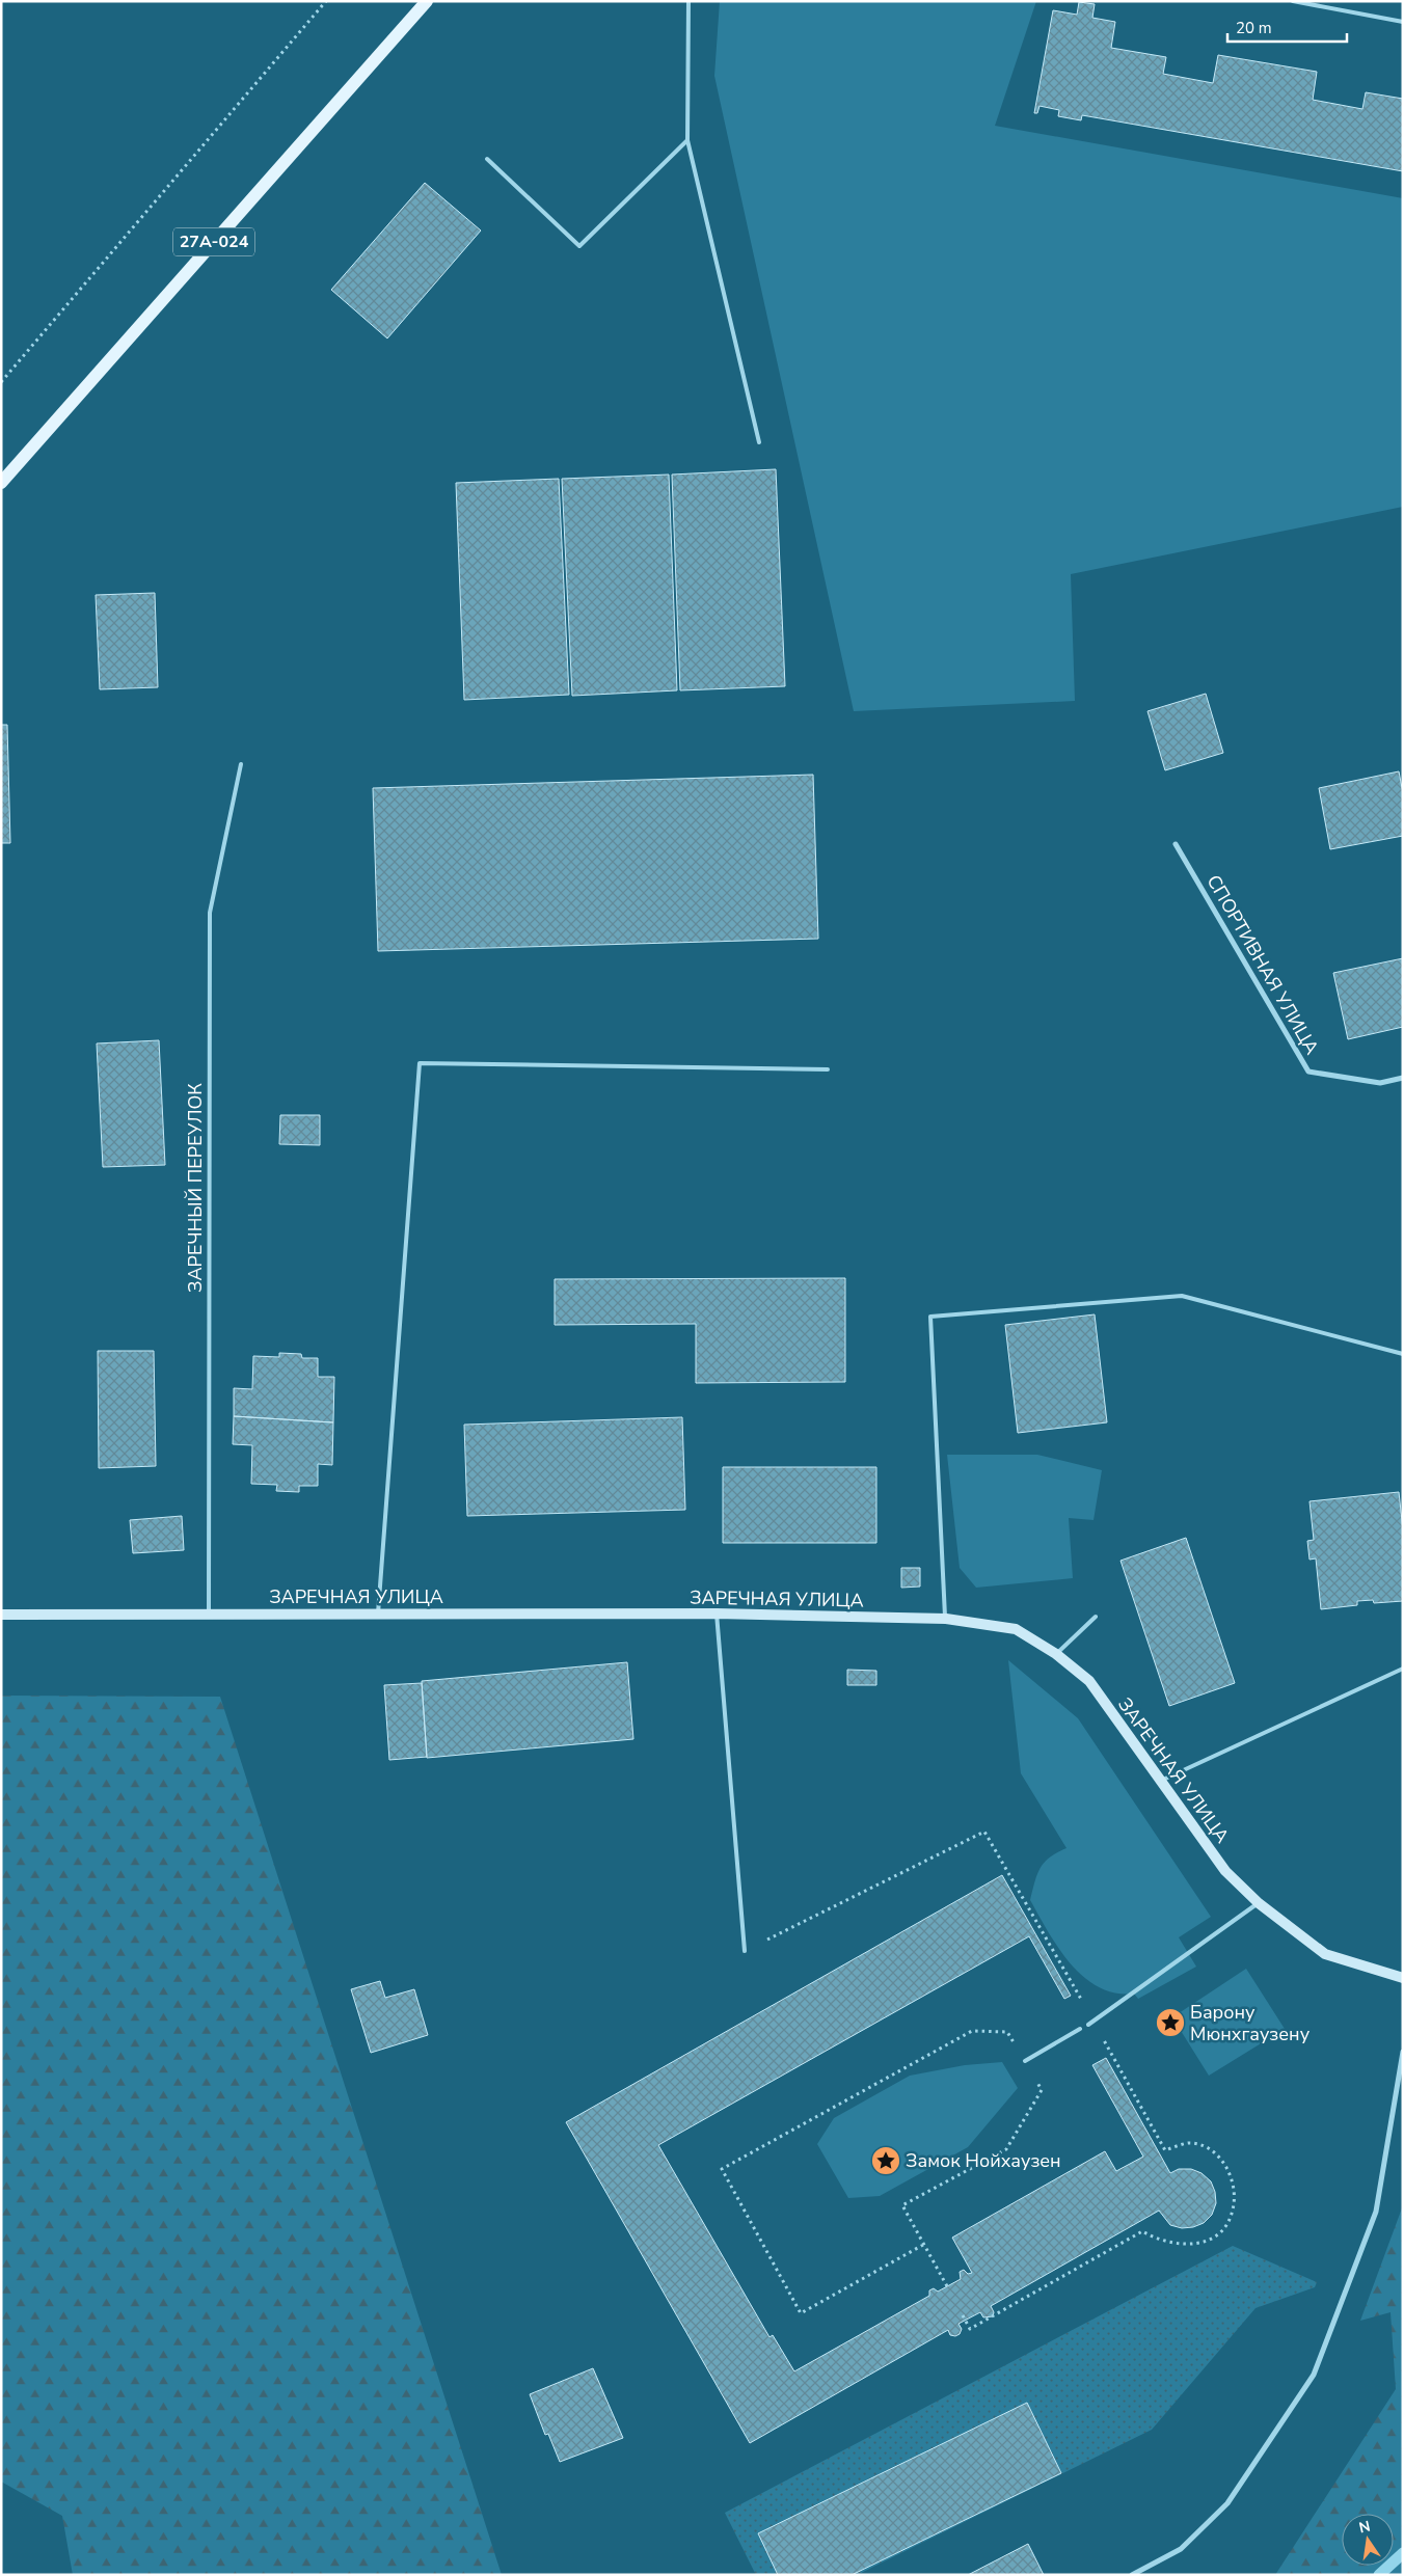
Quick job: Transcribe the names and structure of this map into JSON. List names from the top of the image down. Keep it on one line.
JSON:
{"streets":{"main road":["27А-024","ЗАРЕЧНАЯ УЛИЦА"],"street":["СПОРТИВНАЯ УЛИЦА"],"lane":["ЗАРЕЧНЫЙ ПЕРЕУЛОК"]},"crossings":[["ЗАРЕЧНЫЙ ПЕРЕУЛОК","ЗАРЕЧНАЯ УЛИЦА"]],"places":{"place":["Барону Мюнхгаузену","Замок Нойхаузен"]},"scale_bar":"20 m","north":"top"}
